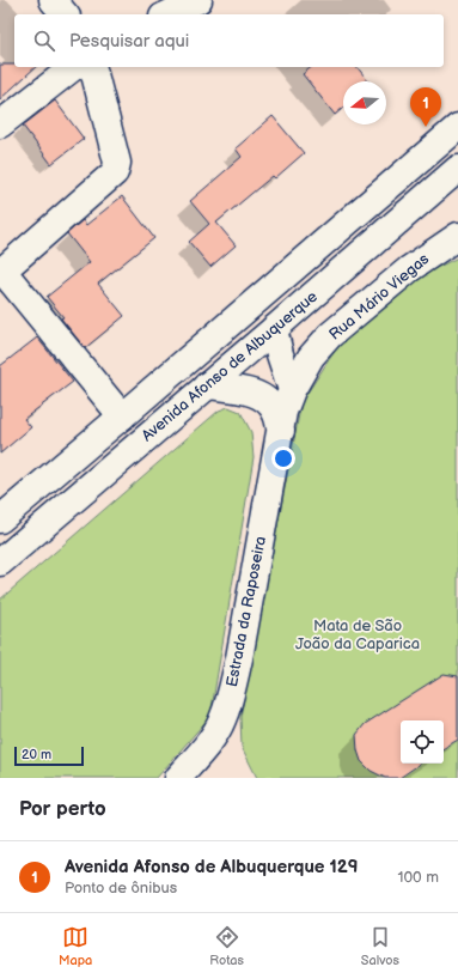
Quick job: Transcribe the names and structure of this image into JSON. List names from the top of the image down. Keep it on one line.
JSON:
{"streets":{"street":["Rua Mário Viegas","Avenida Afonso de Albuquerque","Estrada da Raposeira"]},"crossings":[["Rua Mário Viegas","Estrada da Raposeira"],["Avenida Afonso de Albuquerque","Estrada da Raposeira"]],"parks":["Mata de São João da Caparica"],"scale_bar":"20 m","north":"left","page":{"search":"Pesquisar aqui","pins":"1","scale":"20 m","heading":"Por perto","list":[{"mark":"1","name":"Avenida Afonso de Albuquerque 129","note":"Ponto de ônibus","value":"100 m"}],"nav":["Mapa","Rotas","Salvos"]}}
